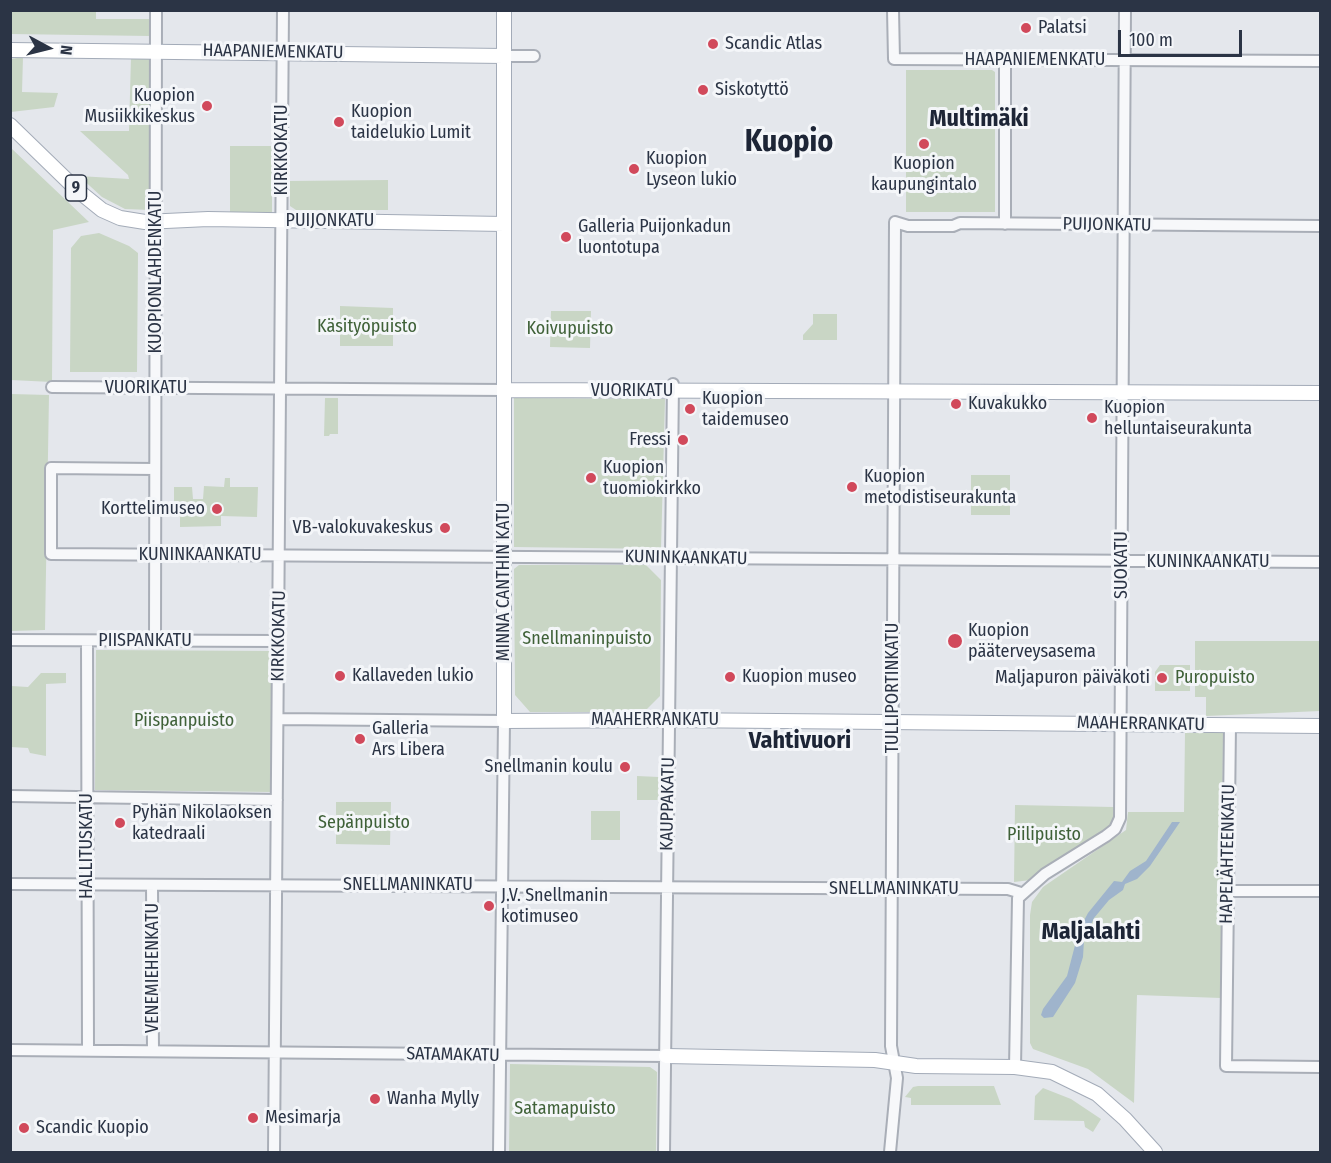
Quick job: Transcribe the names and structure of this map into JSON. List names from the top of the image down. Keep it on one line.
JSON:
{"streets":{"main road":["HAAPANIEMENKATU","9","PUIJONKATU","VUORIKATU","MINNA CANTHIN KATU","MAAHERRANKATU","SATAMAKATU"],"street":["KIRKKOKATU","KUOPIONLAHDENKATU","KUNINKAANKATU","SUOKATU","PIISPANKATU","TULLIPORTINKATU","KAUPPAKATU","HALLITUSKATU","HAPELÄHTEENKATU","SNELLMANINKATU","VENEMIEHENKATU"]},"crossings":[["HAAPANIEMENKATU","KIRKKOKATU"],["HAAPANIEMENKATU","KUOPIONLAHDENKATU"],["HAAPANIEMENKATU","SUOKATU"],["HAAPANIEMENKATU","MINNA CANTHIN KATU"],["KIRKKOKATU","PUIJONKATU"],["KIRKKOKATU","VUORIKATU"],["KIRKKOKATU","KUNINKAANKATU"],["KIRKKOKATU","PIISPANKATU"],["KIRKKOKATU","MAAHERRANKATU"],["KIRKKOKATU","SNELLMANINKATU"],["KIRKKOKATU","SATAMAKATU"],["9","PUIJONKATU"],["9","KUOPIONLAHDENKATU"],["PUIJONKATU","KUOPIONLAHDENKATU"],["PUIJONKATU","SUOKATU"],["PUIJONKATU","MINNA CANTHIN KATU"],["PUIJONKATU","TULLIPORTINKATU"],["KUOPIONLAHDENKATU","VUORIKATU"],["KUOPIONLAHDENKATU","KUNINKAANKATU"],["KUOPIONLAHDENKATU","PIISPANKATU"],["VUORIKATU","SUOKATU"],["VUORIKATU","MINNA CANTHIN KATU"],["VUORIKATU","TULLIPORTINKATU"],["VUORIKATU","KAUPPAKATU"],["KUNINKAANKATU","SUOKATU"],["KUNINKAANKATU","MINNA CANTHIN KATU"],["KUNINKAANKATU","TULLIPORTINKATU"],["KUNINKAANKATU","KAUPPAKATU"],["SUOKATU","MAAHERRANKATU"],["SUOKATU","SNELLMANINKATU"],["MINNA CANTHIN KATU","MAAHERRANKATU"],["MINNA CANTHIN KATU","SNELLMANINKATU"],["MINNA CANTHIN KATU","SATAMAKATU"],["PIISPANKATU","HALLITUSKATU"],["TULLIPORTINKATU","MAAHERRANKATU"],["TULLIPORTINKATU","SNELLMANINKATU"],["TULLIPORTINKATU","SATAMAKATU"],["MAAHERRANKATU","KAUPPAKATU"],["MAAHERRANKATU","HAPELÄHTEENKATU"],["KAUPPAKATU","SNELLMANINKATU"],["KAUPPAKATU","SATAMAKATU"],["HALLITUSKATU","SNELLMANINKATU"],["HALLITUSKATU","SATAMAKATU"],["SNELLMANINKATU","VENEMIEHENKATU"],["VENEMIEHENKATU","SATAMAKATU"]],"districts":["Multimäki","Kuopio","Vahtivuori","Maljalahti"],"parks":["Käsityöpuisto","Koivupuisto","Snellmaninpuisto","Puropuisto","Piispanpuisto","Sepänpuisto","Piilipuisto","Satamapuisto"],"places":["Palatsi","Scandic Atlas","Siskotyttö","Kuopion Musiikkikeskus","Kuopion taidelukio Lumit","Kuopion kaupungintalo","Kuopion Lyseon lukio","Galleria Puijonkadun luontotupa","Kuvakukko","Kuopion taidemuseo","Kuopion helluntaiseurakunta","Fressi","Kuopion tuomiokirkko","Kuopion metodistiseurakunta","Korttelimuseo","VB-valokuvakeskus","Kuopion pääterveysasema","Kallaveden lukio","Kuopion museo","Maljapuron päiväkoti","Galleria Ars Libera","Snellmanin koulu","Pyhän Nikolaoksen katedraali","J.V. Snellmanin kotimuseo","Wanha Mylly","Mesimarja","Scandic Kuopio"],"scale_bar":"100 m","north":"right"}
